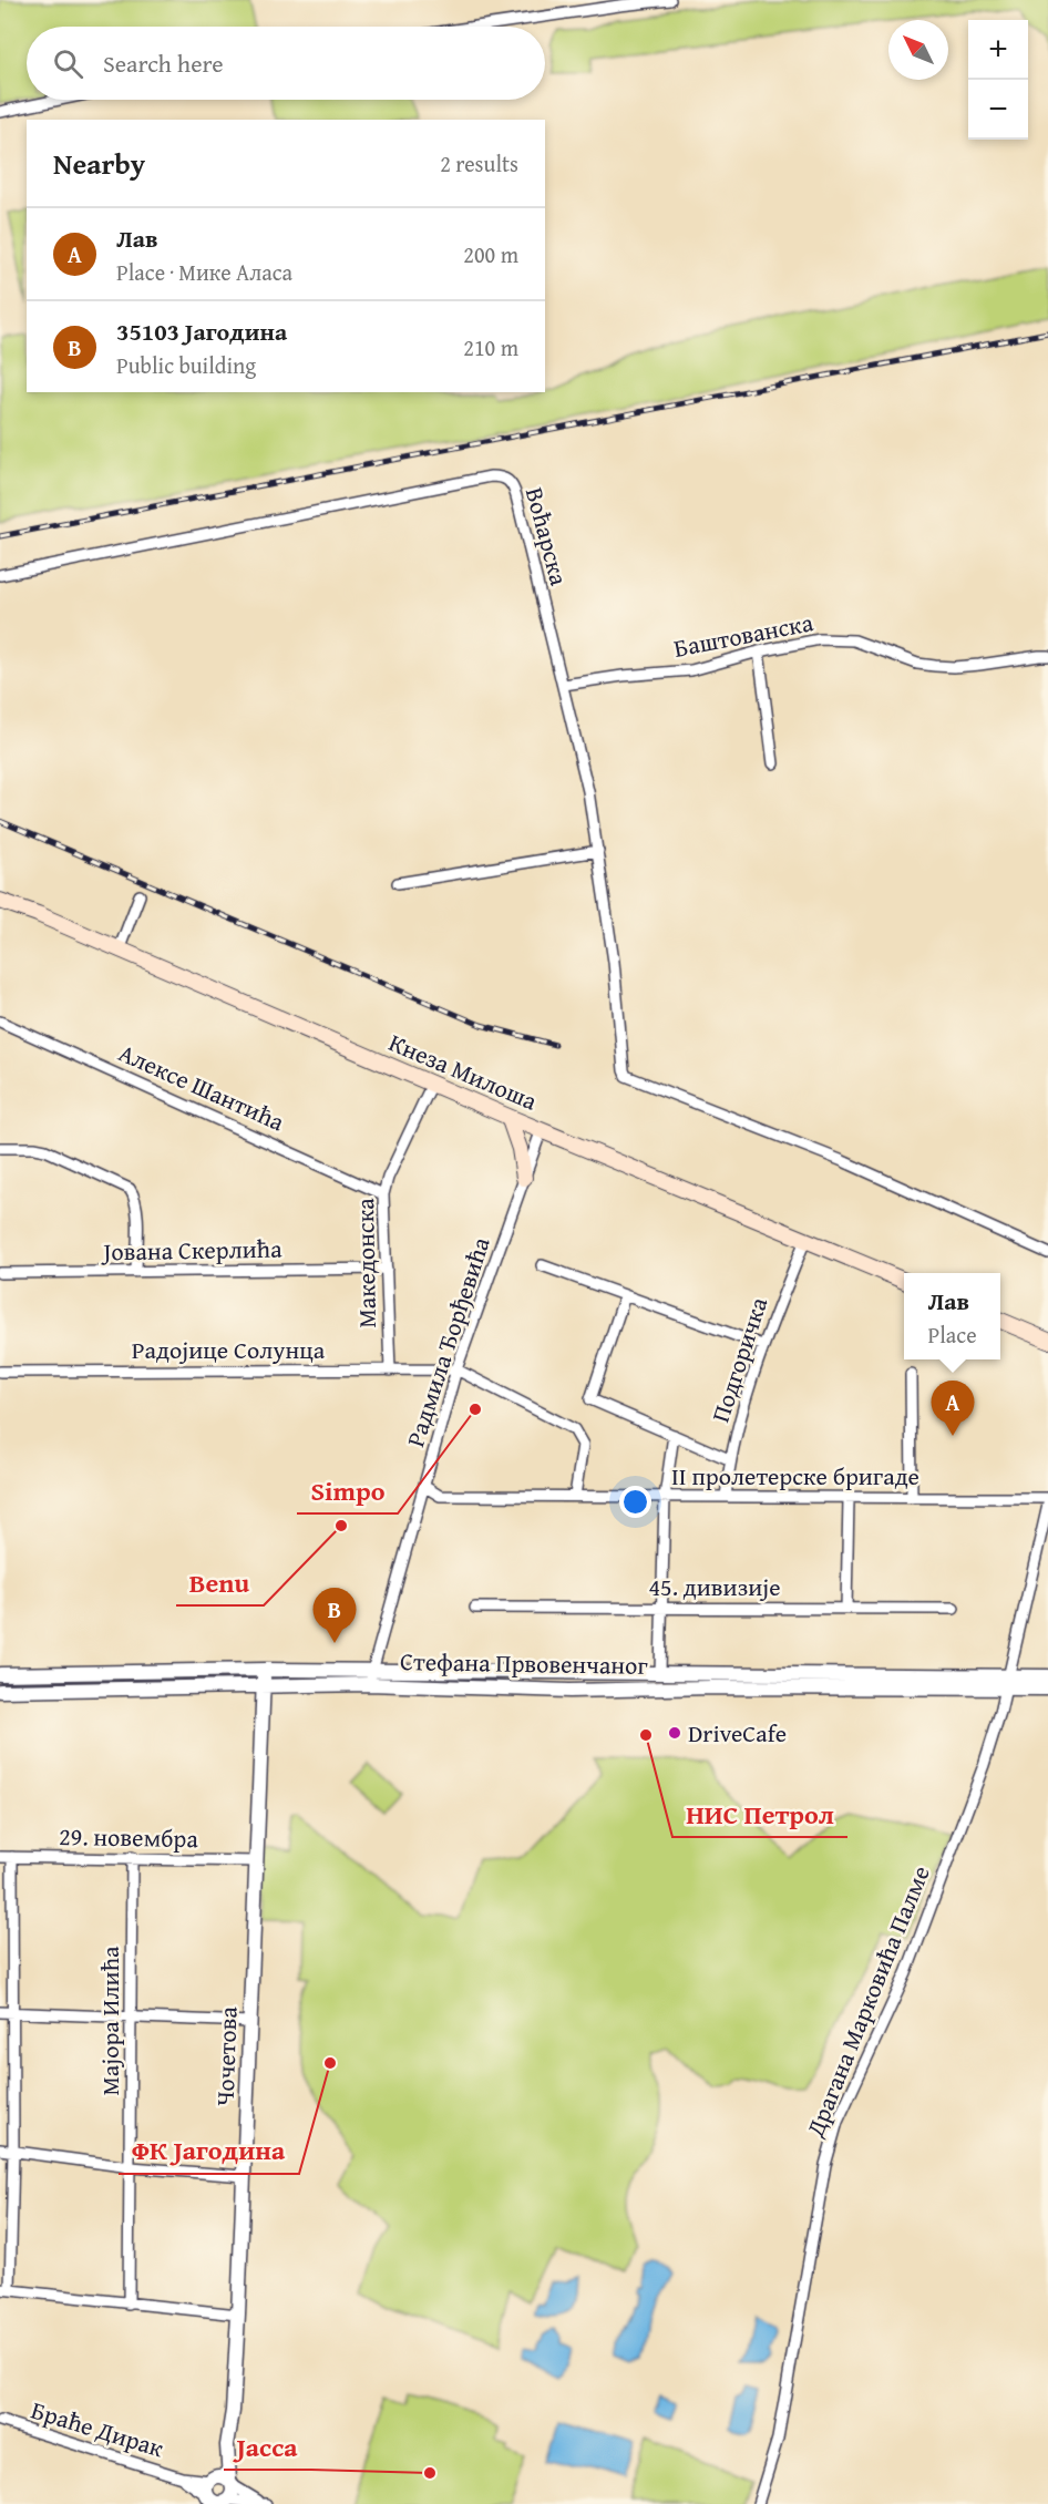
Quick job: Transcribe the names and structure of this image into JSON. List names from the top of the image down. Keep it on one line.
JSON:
{"streets":{"main road":["Кнеза Милоша"],"street":["Воћарска","Баштованска","Алексе Шантића","Јована Скерлића","Македонска","Радмила Ђорђевића","Радојице Солунца","Подгоричка","II пролетерске бригаде","45. дивизије","Стефана Првовенчаног","29. новембра","Драгана Марковића Палме","Мајора Илића","Чочетова","Браће Дирак"]},"crossings":[["Воћарска","Баштованска"],["Кнеза Милоша","Македонска"],["Кнеза Милоша","Радмила Ђорђевића"],["Кнеза Милоша","Подгоричка"],["Алексе Шантића","Македонска"],["Јована Скерлића","Македонска"],["Македонска","Радојице Солунца"],["Радмила Ђорђевића","Радојице Солунца"],["Радмила Ђорђевића","II пролетерске бригаде"],["Радмила Ђорђевића","Стефана Првовенчаног"],["Подгоричка","II пролетерске бригаде"],["Стефана Првовенчаног","Драгана Марковића Палме"],["Стефана Првовенчаног","Чочетова"],["29. новембра","Мајора Илића"],["29. новембра","Чочетова"],["Чочетова","Браће Дирак"]],"places":["Simpo","Benu","DriveCafe","НИС Петрол","ФК Јагодина","Јасса"],"north":"top left","page":{"map_buttons":["+","−"],"search":"Search here","heading":["Nearby","2 results"],"list":[{"mark":"A","name":"Лав","note":"Place · Мике Аласа","value":"200 m"},{"mark":"B","name":"35103 Јагодина","note":"Public building","value":"210 m"}],"popup":["Лав","Place"],"pins":["A","B"]}}
